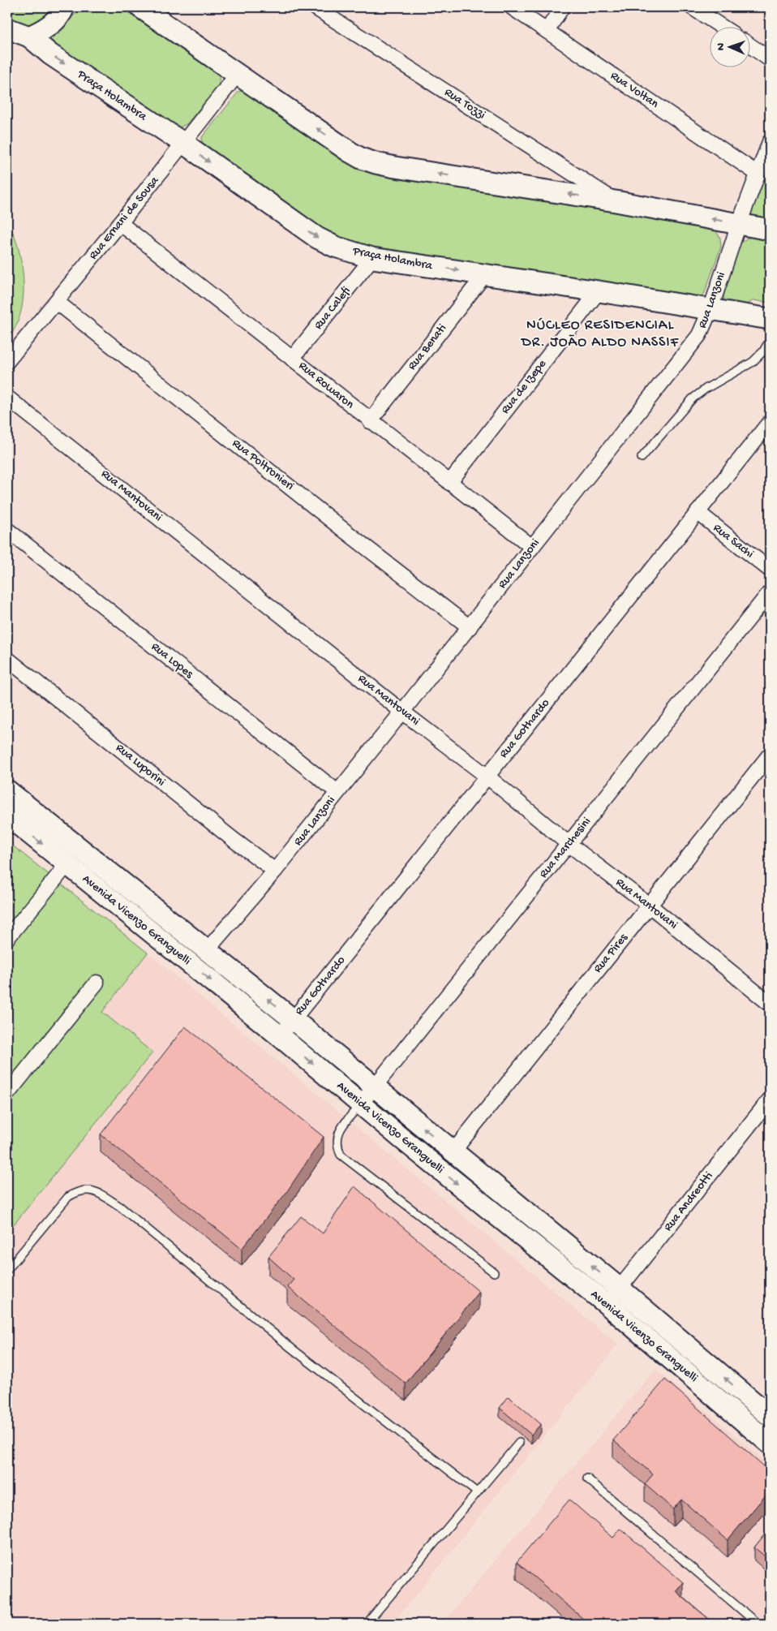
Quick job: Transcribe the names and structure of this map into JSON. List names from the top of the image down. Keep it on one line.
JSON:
{"streets":{"street":["Rua Voltan","Praça Holambra","Rua Tozzi","Rua Ernani de Sousa","Rua Lanzoni","Rua Calefi","Rua Benati","Rua Rowaron","Rua de Izepe","Rua Poltronieri","Rua Mantovani","Rua Sachi","Rua Lopes","Rua Gothardo","Rua Luporini","Rua Marchesini","Avenida Vicenzo Granguelli","Rua Pires","Rua Andreotti"]},"crossings":[["Rua Voltan","Rua Lanzoni"],["Praça Holambra","Rua Ernani de Sousa"],["Praça Holambra","Rua Lanzoni"],["Praça Holambra","Rua Calefi"],["Praça Holambra","Rua Benati"],["Praça Holambra","Rua de Izepe"],["Rua Ernani de Sousa","Rua Rowaron"],["Rua Ernani de Sousa","Rua Poltronieri"],["Rua Lanzoni","Rua Rowaron"],["Rua Lanzoni","Rua Poltronieri"],["Rua Lanzoni","Rua Mantovani"],["Rua Lanzoni","Rua Lopes"],["Rua Lanzoni","Rua Luporini"],["Rua Lanzoni","Avenida Vicenzo Granguelli"],["Rua Calefi","Rua Rowaron"],["Rua Benati","Rua Rowaron"],["Rua Rowaron","Rua de Izepe"],["Rua Mantovani","Rua Gothardo"],["Rua Mantovani","Rua Marchesini"],["Rua Mantovani","Rua Pires"],["Rua Sachi","Rua Gothardo"],["Rua Gothardo","Avenida Vicenzo Granguelli"],["Rua Marchesini","Avenida Vicenzo Granguelli"],["Avenida Vicenzo Granguelli","Rua Pires"],["Avenida Vicenzo Granguelli","Rua Andreotti"]],"districts":["NÚCLEO RESIDENCIAL DR. JOÃO ALDO NASSIF"],"north":"left"}
